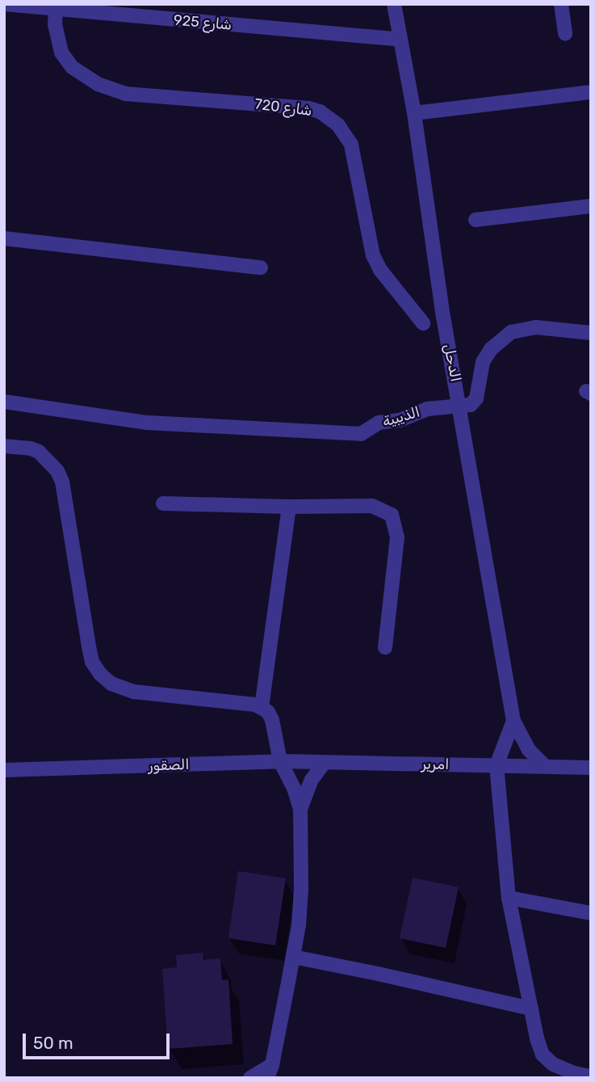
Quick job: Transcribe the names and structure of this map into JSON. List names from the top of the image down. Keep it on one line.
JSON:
{"streets":{"street":["شارع 925","شارع 720","الدحل","الذيبية","امرير","الصقور"]},"crossings":[["شارع 925","شارع 720"],["شارع 925","الدحل"],["الدحل","الذيبية"],["امرير","الصقور"]],"scale_bar":"50 m"}
